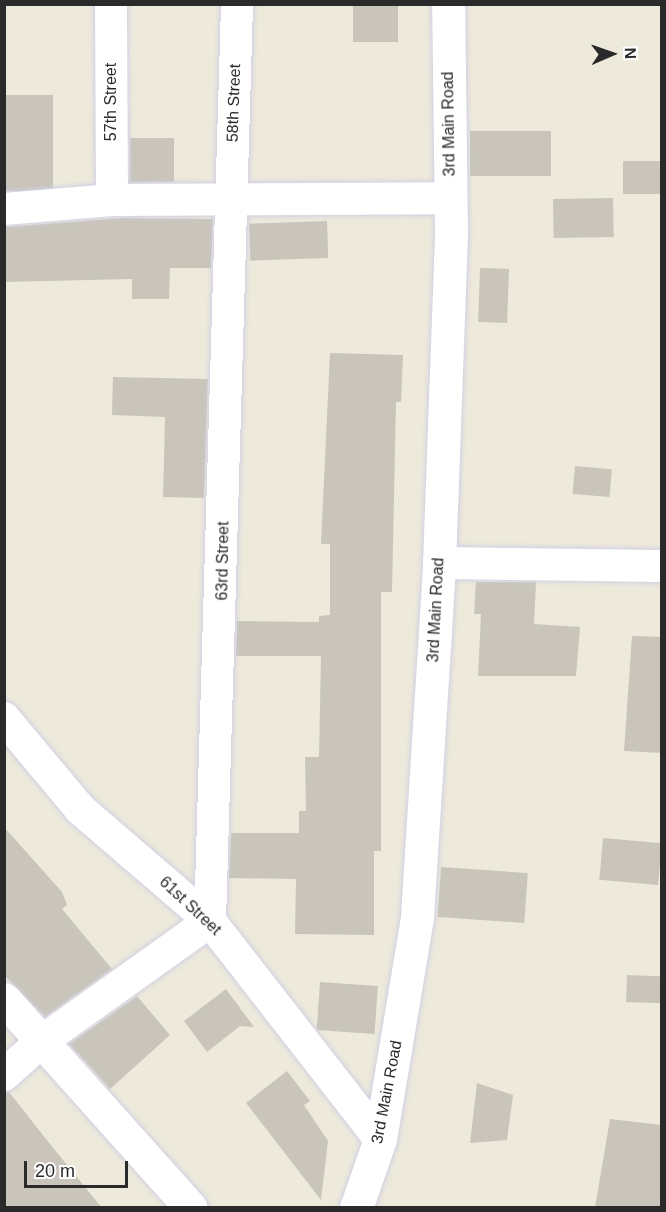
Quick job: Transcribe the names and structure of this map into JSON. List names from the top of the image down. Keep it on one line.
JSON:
{"streets":{"street":["57th Street","58th Street","3rd Main Road","63rd Street","61st Street"]},"crossings":[["58th Street","63rd Street"],["3rd Main Road","61st Street"],["63rd Street","61st Street"]],"scale_bar":"20 m","north":"right"}
